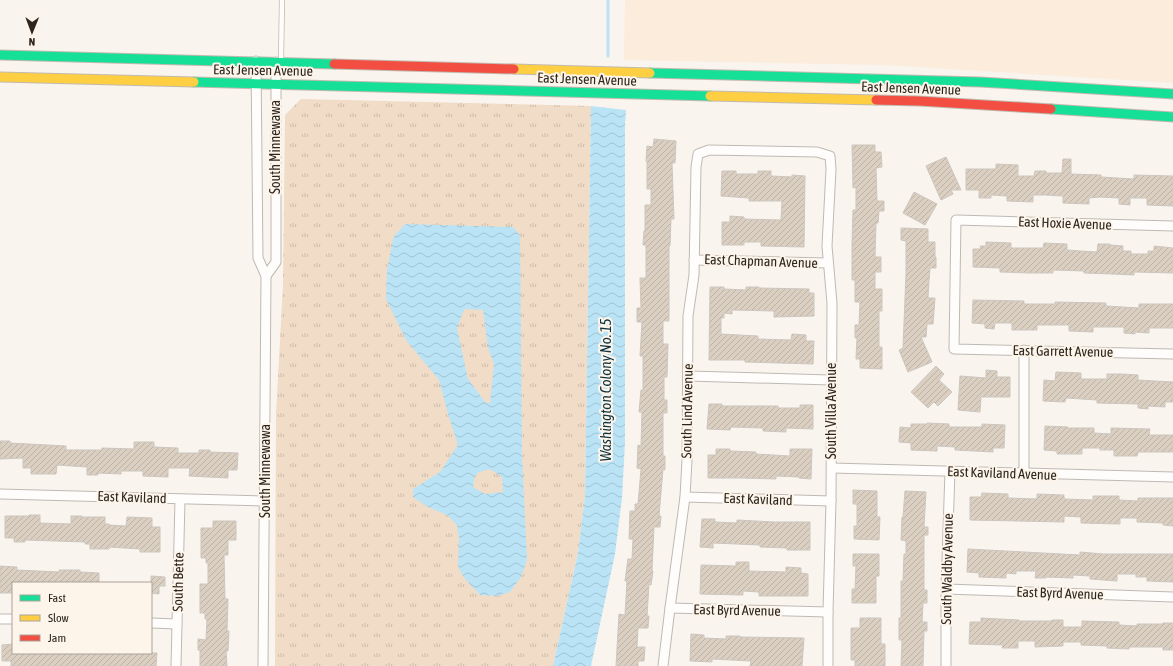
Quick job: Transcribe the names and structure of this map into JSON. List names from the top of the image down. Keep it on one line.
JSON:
{"streets":{"main road":["East Jensen Avenue"],"street":["South Minnewawa","East Hoxie Avenue","East Chapman Avenue","East Garrett Avenue","South Lind Avenue","South Villa Avenue","East Kaviland Avenue","East Kaviland","South Waldby Avenue","South Bette","East Byrd Avenue"]},"crossings":[["East Jensen Avenue","South Minnewawa"],["South Minnewawa","East Kaviland"],["East Hoxie Avenue","East Garrett Avenue"],["East Chapman Avenue","South Lind Avenue"],["East Chapman Avenue","South Villa Avenue"],["South Lind Avenue","South Villa Avenue"],["South Lind Avenue","East Kaviland"],["South Lind Avenue","East Byrd Avenue"],["South Villa Avenue","East Kaviland Avenue"],["South Villa Avenue","East Kaviland"],["South Villa Avenue","East Byrd Avenue"],["East Kaviland Avenue","South Waldby Avenue"],["East Kaviland","South Bette"],["South Waldby Avenue","East Byrd Avenue"]],"water":["Washington Colony No. 15"],"legend":["Fast","Slow","Jam"],"north":"bottom"}
